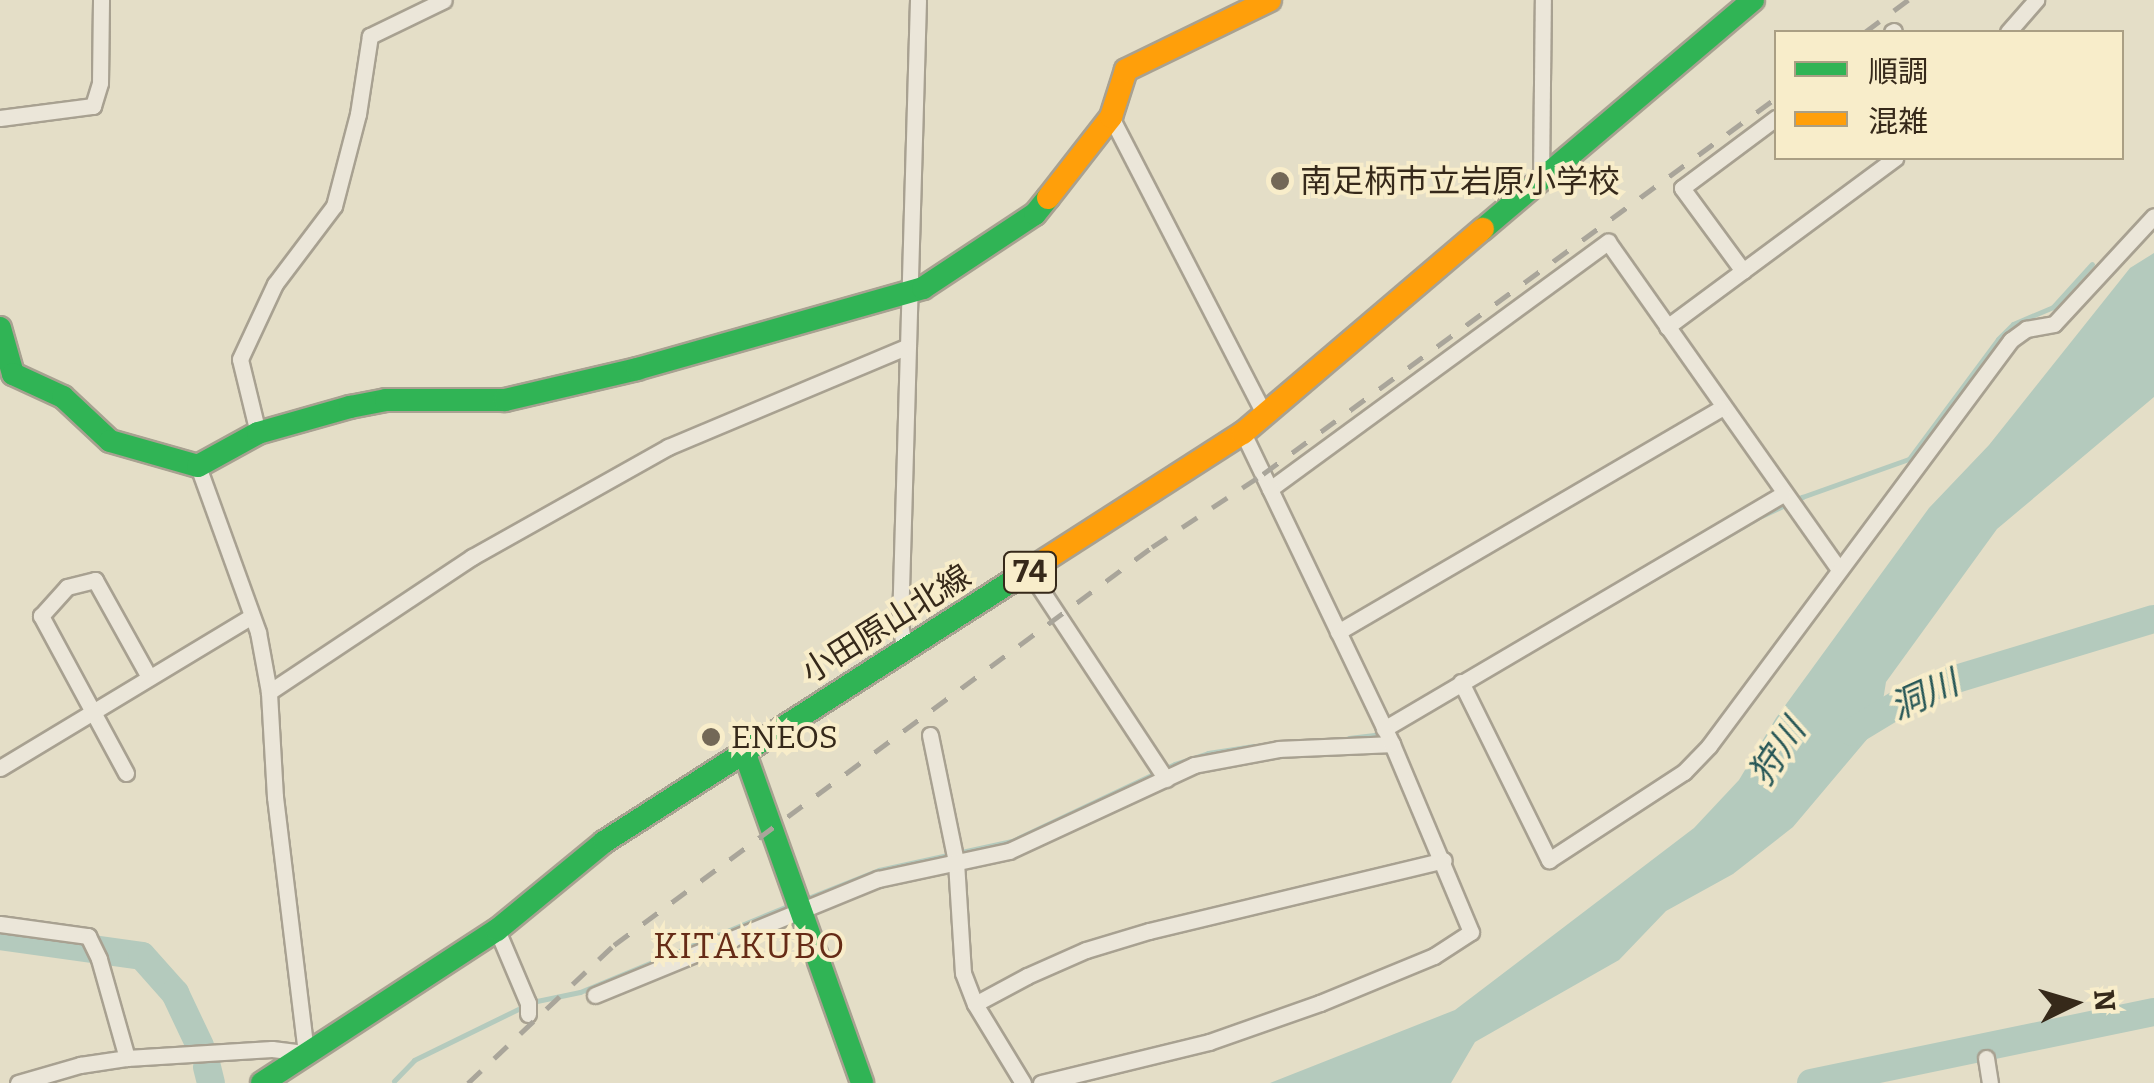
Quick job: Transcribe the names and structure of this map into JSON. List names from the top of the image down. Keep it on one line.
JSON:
{"streets":{"main road":["74","小田原山北線"]},"districts":["KITAKUBO"],"water":["洞川","狩川"],"places":["南足柄市立岩原小学校","ENEOS"],"legend":["順調","混雑"],"north":"right"}
